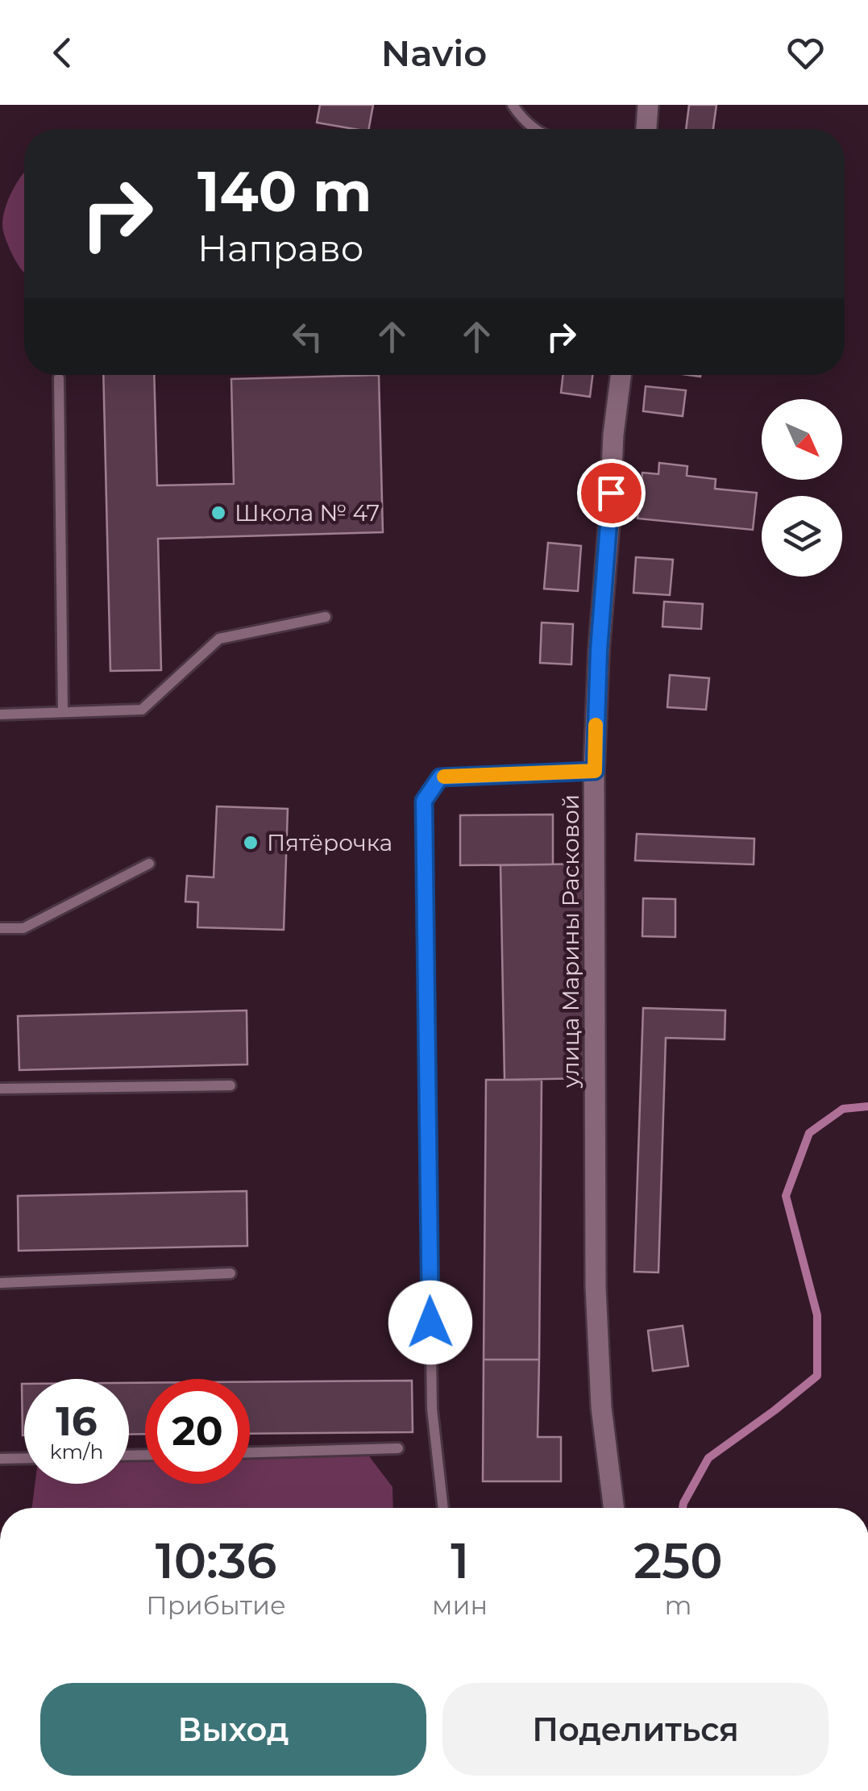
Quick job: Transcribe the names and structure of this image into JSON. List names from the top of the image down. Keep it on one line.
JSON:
{"streets":{"street":["улица Марины Расковой"]},"places":["Школа № 47","Пятёрочка"],"north":"bottom right","page":{"header":"Navio","turn":["140 m","Направо"],"speed":"16 km/h","limit":"20","eta":["10:36","Прибытие","1","мин","250","m"],"buttons":["Выход","Поделиться"]}}
